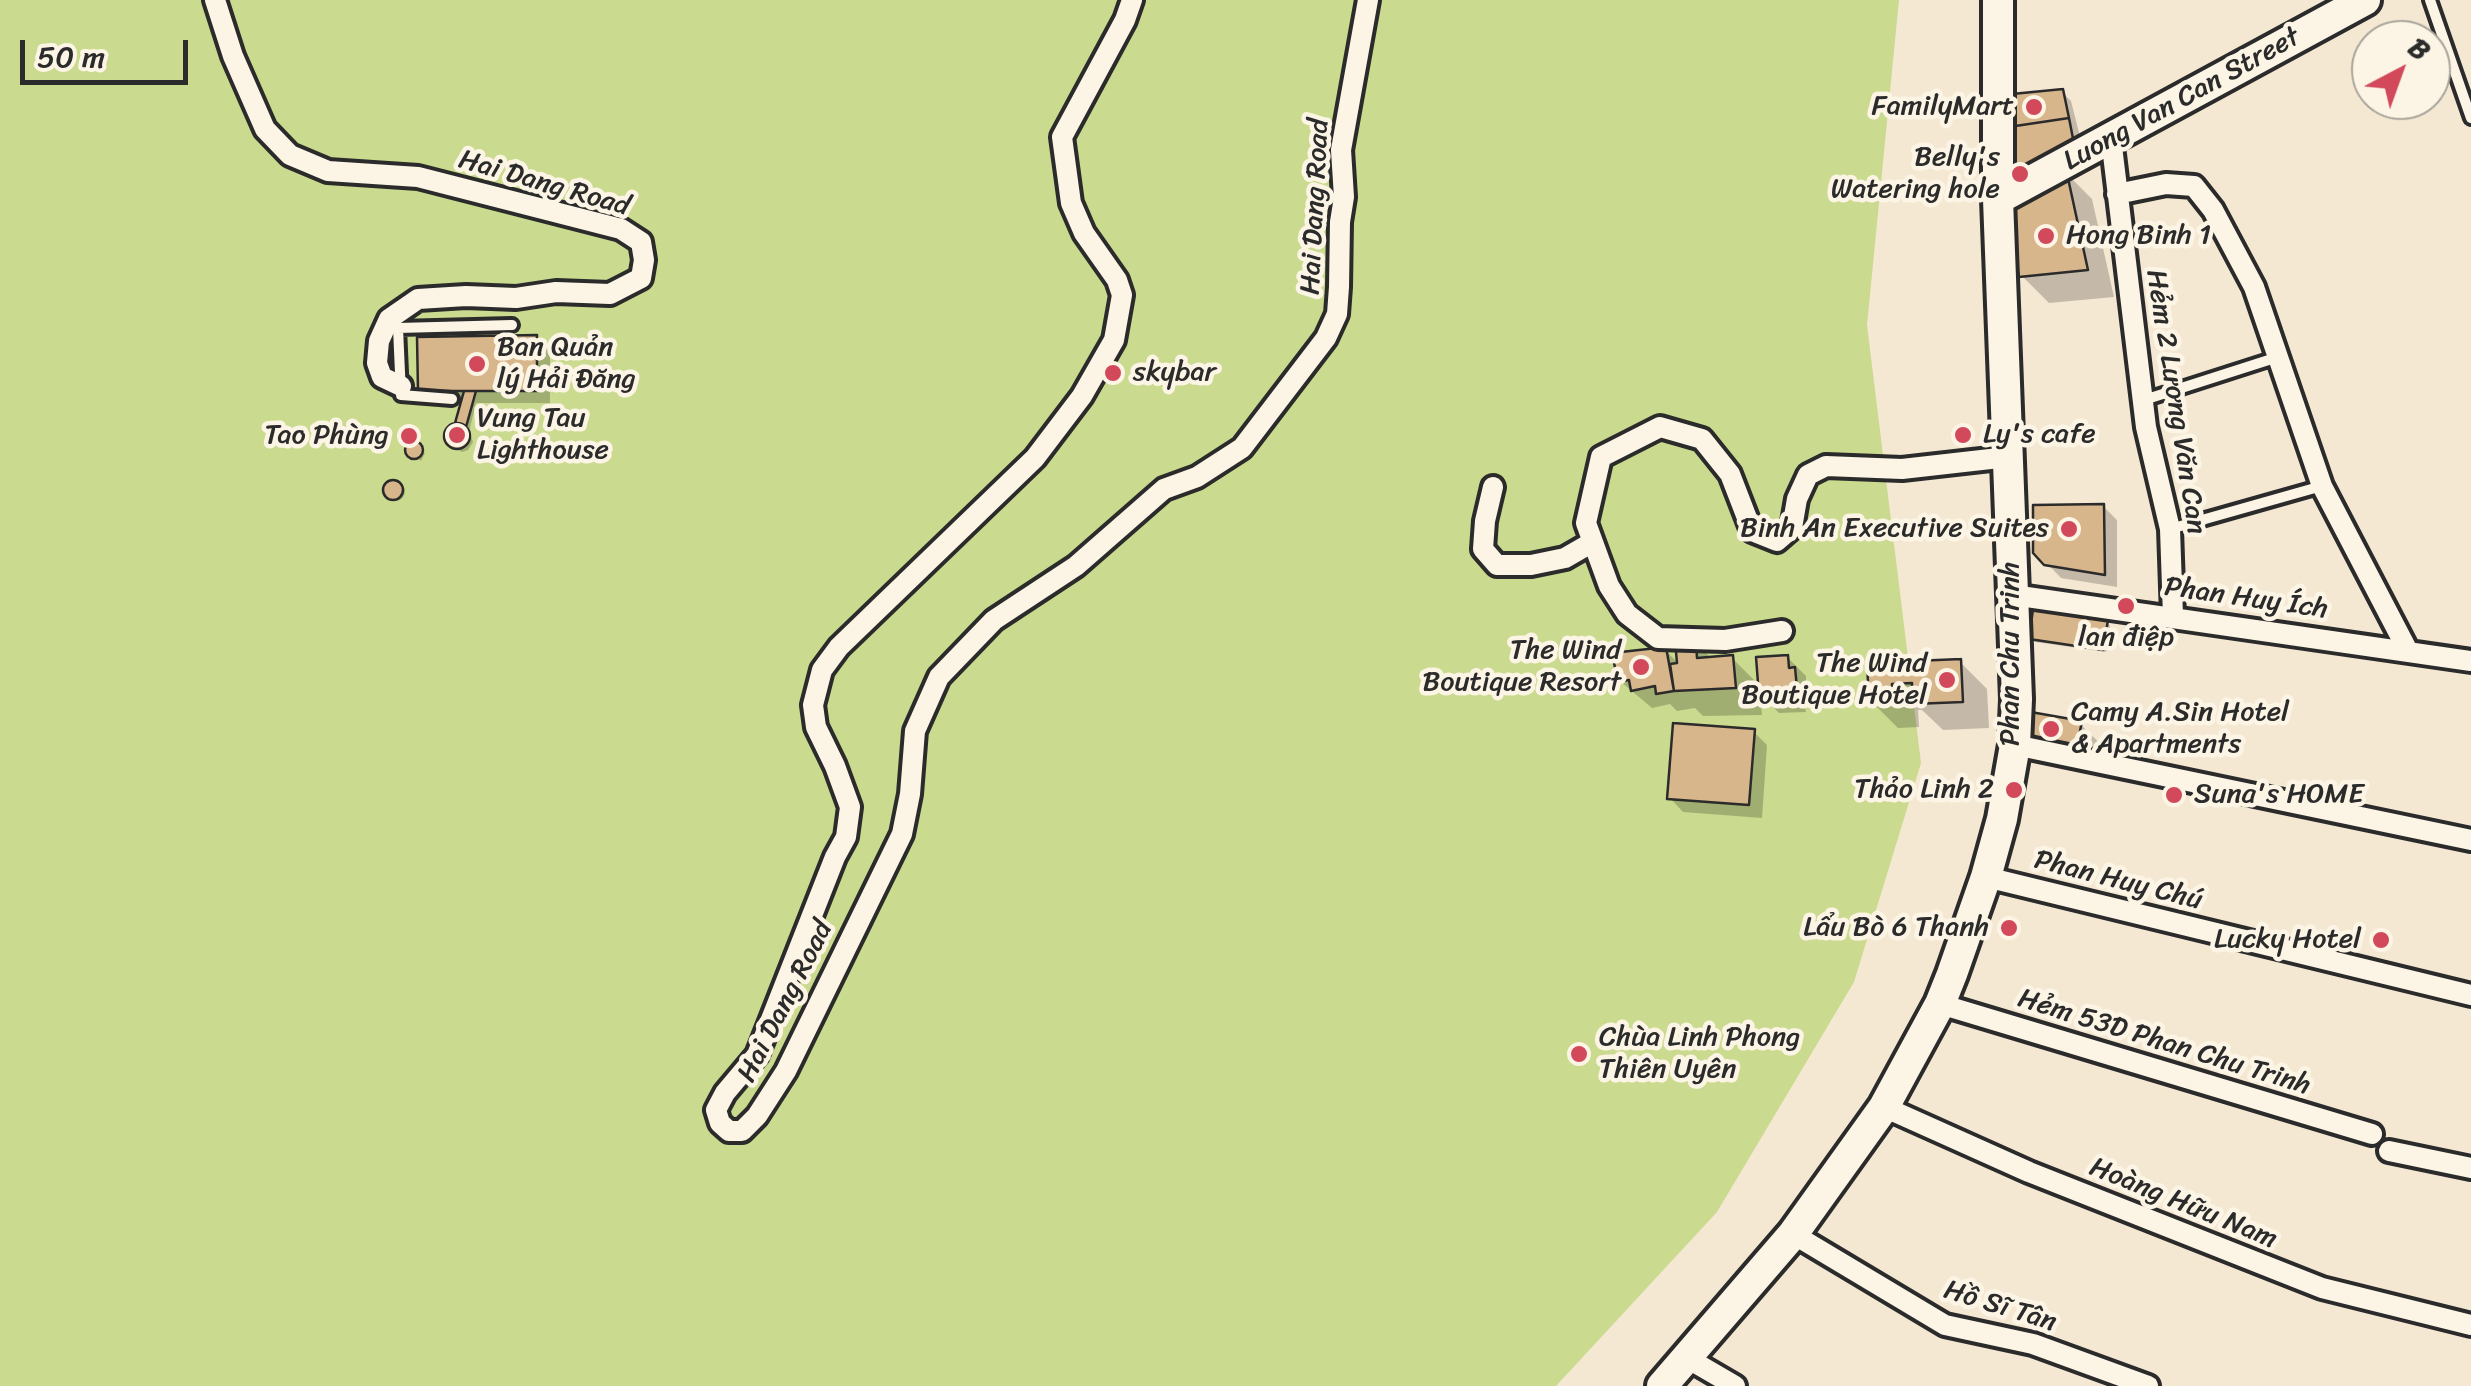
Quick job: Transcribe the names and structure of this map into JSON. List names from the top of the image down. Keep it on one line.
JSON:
{"streets":{"main road":["Luong Van Can Street","Phan Chu Trinh"],"street":["Hai Dang Road","Hẻm 2 Lương Văn Can","Phan Huy Ích","Phan Huy Chú","Hẻm 53D Phan Chu Trinh","Hoàng Hữu Nam","Hồ Sĩ Tân"]},"crossings":[["Luong Van Can Street","Hẻm 2 Lương Văn Can"],["Luong Van Can Street","Phan Chu Trinh"],["Hẻm 2 Lương Văn Can","Phan Huy Ích"],["Phan Huy Ích","Phan Chu Trinh"],["Phan Chu Trinh","Phan Huy Chú"],["Phan Chu Trinh","Hẻm 53D Phan Chu Trinh"],["Phan Chu Trinh","Hoàng Hữu Nam"],["Phan Chu Trinh","Hồ Sĩ Tân"]],"places":["FamilyMart","Belly's Watering hole","Hong Binh 1","Ban Quản lý Hải Đăng","skybar","Vung Tau Lighthouse","Ly's cafe","Tao Phùng","Binh An Executive Suites","lan điệp","The Wind Boutique Resort","The Wind Boutique Hotel","Camy A.Sin Hotel & Apartments","Thảo Linh 2","Suna's HOME","Lẩu Bò 6 Thanh","Lucky Hotel","Chùa Linh Phong Thiên Uyên"],"scale_bar":"50 m","north":"top right"}
